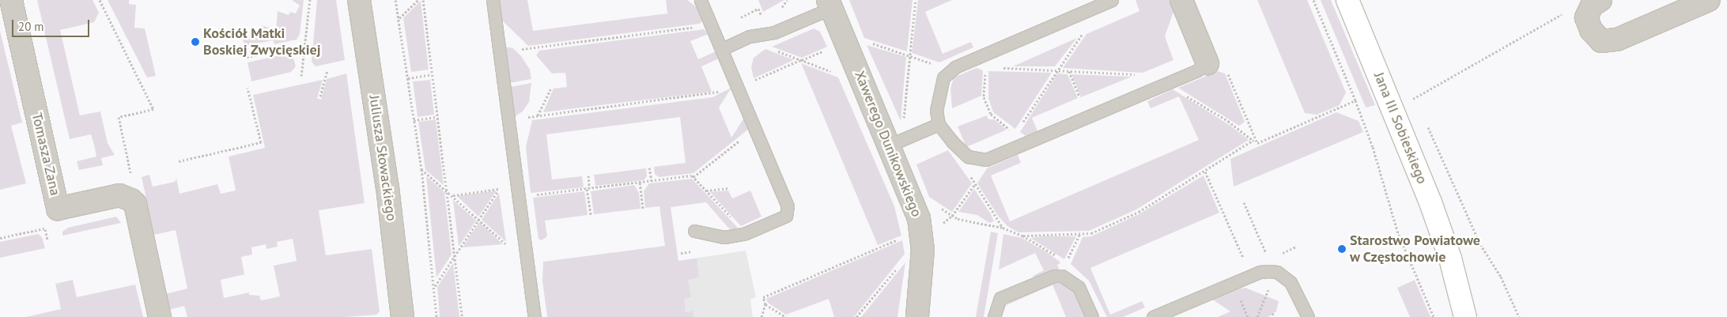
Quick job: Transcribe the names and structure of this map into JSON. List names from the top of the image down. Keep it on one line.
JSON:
{"streets":{"street":["Jana III Sobieskiego","Xawerego Dunikowskiego","Tomasza Zana","Juliusza Słowackiego"]},"places":["Kościół Matki Boskiej Zwycięskiej","Starostwo Powiatowe w Częstochowie"],"scale_bar":"20 m"}
